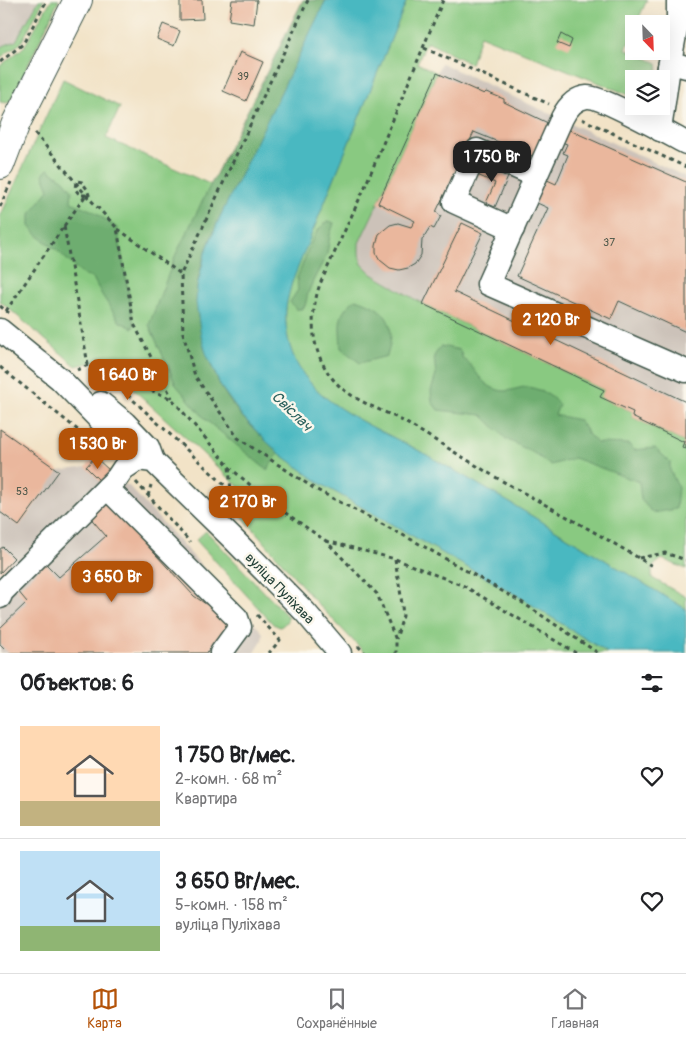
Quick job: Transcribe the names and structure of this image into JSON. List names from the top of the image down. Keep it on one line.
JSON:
{"streets":{"street":["вуліца Пуліхава"]},"water":["Свіслач"],"house_numbers":["39","37","53"],"north":"bottom right","page":{"price":["1 750 Br","2 120 Br","1 640 Br","1 530 Br","2 170 Br","3 650 Br"],"heading":"Объектов: 6","list":[{"name":"1 750 Br/мес.","note":"2-комн. · 68 m² · Квартира"},{"name":"3 650 Br/мес.","note":"5-комн. · 158 m² · вуліца Пуліхава"}],"tabs":["Карта","Сохранённые","Главная"]}}
